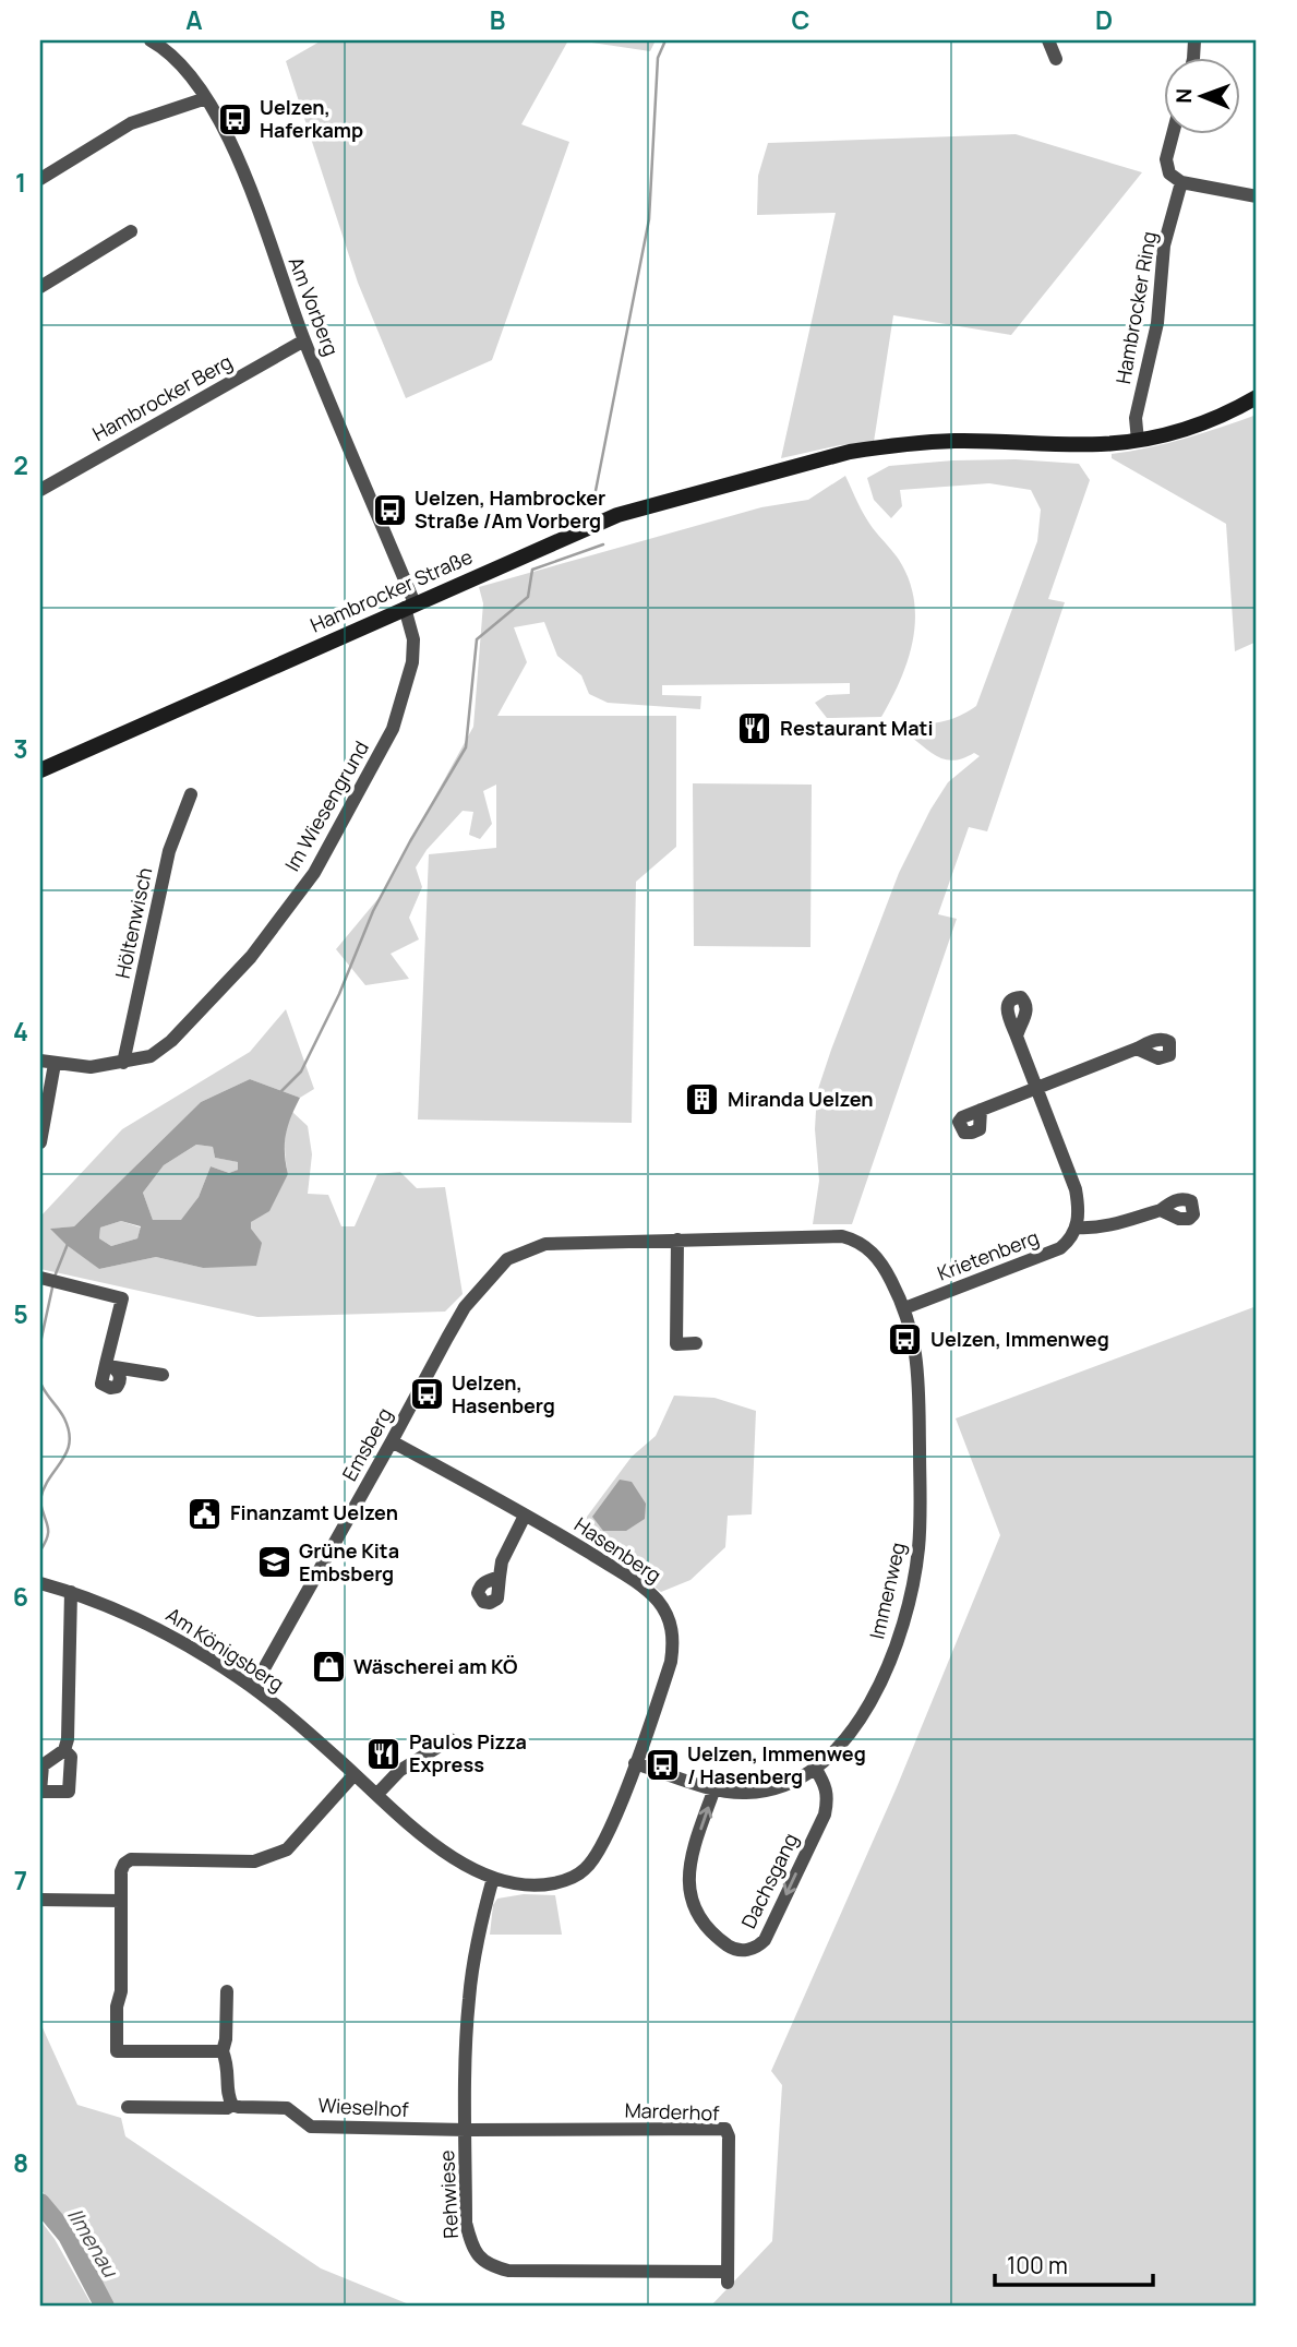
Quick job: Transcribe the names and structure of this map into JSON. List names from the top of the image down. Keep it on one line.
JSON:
{"streets":{"street":["Am Vorberg","Hambrocker Ring","Hambrocker Berg","Hambrocker Straße","Im Wiesengrund","Höltenwisch","Krietenberg","Emsberg","Hasenberg","Immenweg","Am Königsberg","Dachsgang","Wieselhof","Marderhof","Rehwiese"]},"crossings":[["Am Vorberg","Hambrocker Berg"],["Am Vorberg","Hambrocker Straße"],["Am Vorberg","Im Wiesengrund"],["Hambrocker Ring","Hambrocker Straße"],["Hambrocker Straße","Im Wiesengrund"],["Im Wiesengrund","Höltenwisch"],["Krietenberg","Immenweg"],["Emsberg","Hasenberg"],["Emsberg","Immenweg"],["Emsberg","Am Königsberg"],["Hasenberg","Immenweg"],["Hasenberg","Am Königsberg"],["Immenweg","Am Königsberg"],["Immenweg","Dachsgang"],["Am Königsberg","Rehwiese"],["Wieselhof","Marderhof"],["Wieselhof","Rehwiese"],["Marderhof","Rehwiese"]],"water":["Ilmenau"],"places":{"bus stop":["Uelzen, Haferkamp","Uelzen, Hambrocker Straße /Am Vorberg","Uelzen, Immenweg","Uelzen, Hasenberg","Uelzen, Immenweg / Hasenberg"],"restaurant":["Restaurant Mati","Paulos Pizza Express"],"building":["Miranda Uelzen"],"public building":["Finanzamt Uelzen"],"school or university":["Grüne Kita Embsberg"],"shop":["Wäscherei am KÖ"]},"scale_bar":"100 m","north":"left","grid":{"columns":["A","B","C","D"],"rows":["1","2","3","4","5","6","7","8"]}}
